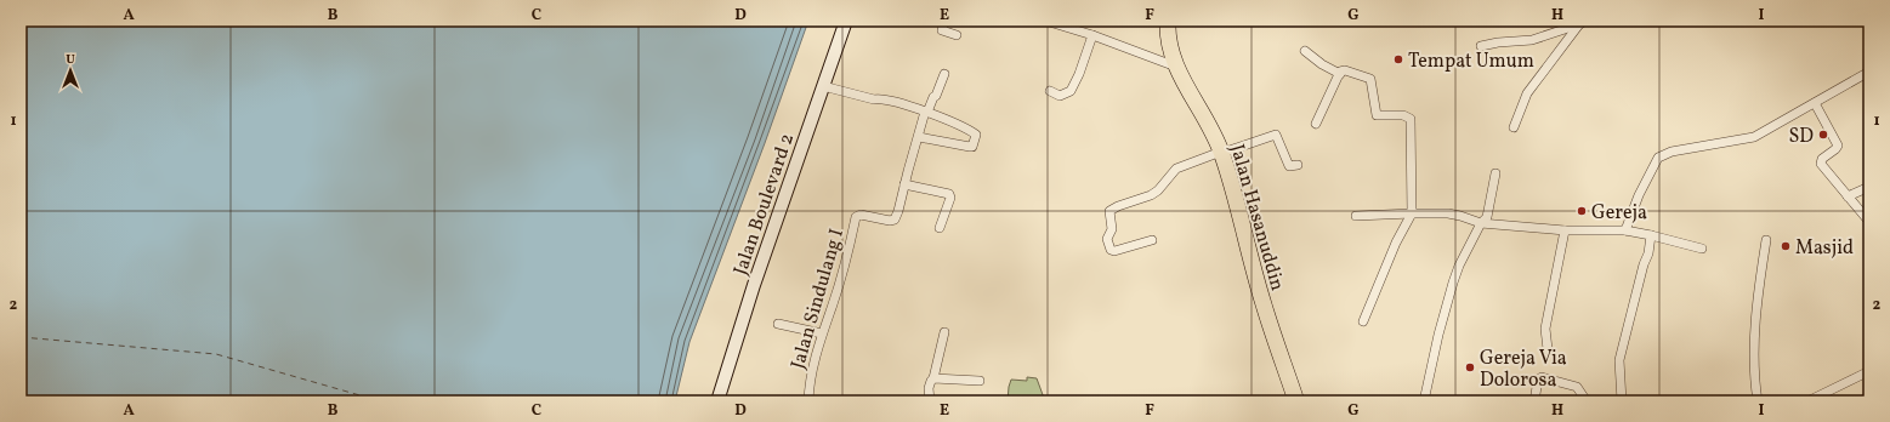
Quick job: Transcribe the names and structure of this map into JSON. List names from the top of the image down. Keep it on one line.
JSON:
{"streets":{"highway":["Jalan Hasanuddin"],"main road":["Jalan Boulevard 2"],"street":["Jalan Sindulang I"]},"places":["Tempat Umum","SD","Gereja","Masjid","Gereja Via Dolorosa"],"north":"top","grid":{"columns":["A","B","C","D","E","F","G","H","I"],"rows":["1","2"]}}
